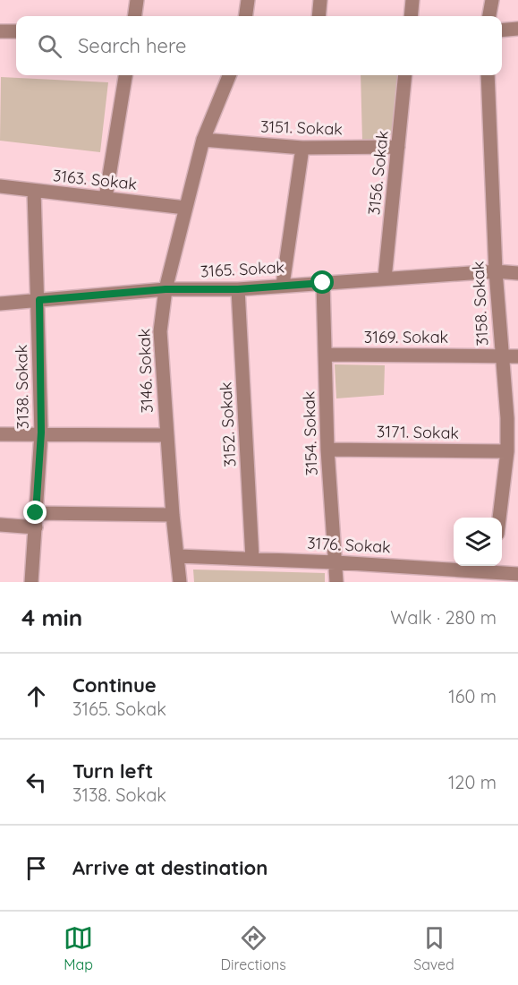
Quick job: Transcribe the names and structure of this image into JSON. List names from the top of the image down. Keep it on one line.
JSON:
{"streets":{"street":["3151. Sokak","3156. Sokak","3163. Sokak","3165. Sokak","3158. Sokak","3169. Sokak","3146. Sokak","3138. Sokak","3152. Sokak","3171. Sokak","3154. Sokak","3176. Sokak"]},"crossings":[["3151. Sokak","3156. Sokak"],["3151. Sokak","3146. Sokak"],["3156. Sokak","3165. Sokak"],["3163. Sokak","3146. Sokak"],["3163. Sokak","3138. Sokak"],["3165. Sokak","3158. Sokak"],["3165. Sokak","3146. Sokak"],["3165. Sokak","3138. Sokak"],["3165. Sokak","3152. Sokak"],["3165. Sokak","3154. Sokak"],["3158. Sokak","3169. Sokak"],["3158. Sokak","3171. Sokak"],["3169. Sokak","3154. Sokak"],["3146. Sokak","3176. Sokak"],["3152. Sokak","3176. Sokak"],["3171. Sokak","3154. Sokak"],["3154. Sokak","3176. Sokak"]],"page":{"search":"Search here","heading":["4 min","Walk · 280 m"],"list":[["Continue","3165. Sokak","160 m"],["Turn left","3138. Sokak","120 m"],"Arrive at destination"],"nav":["Map","Directions","Saved"]}}
